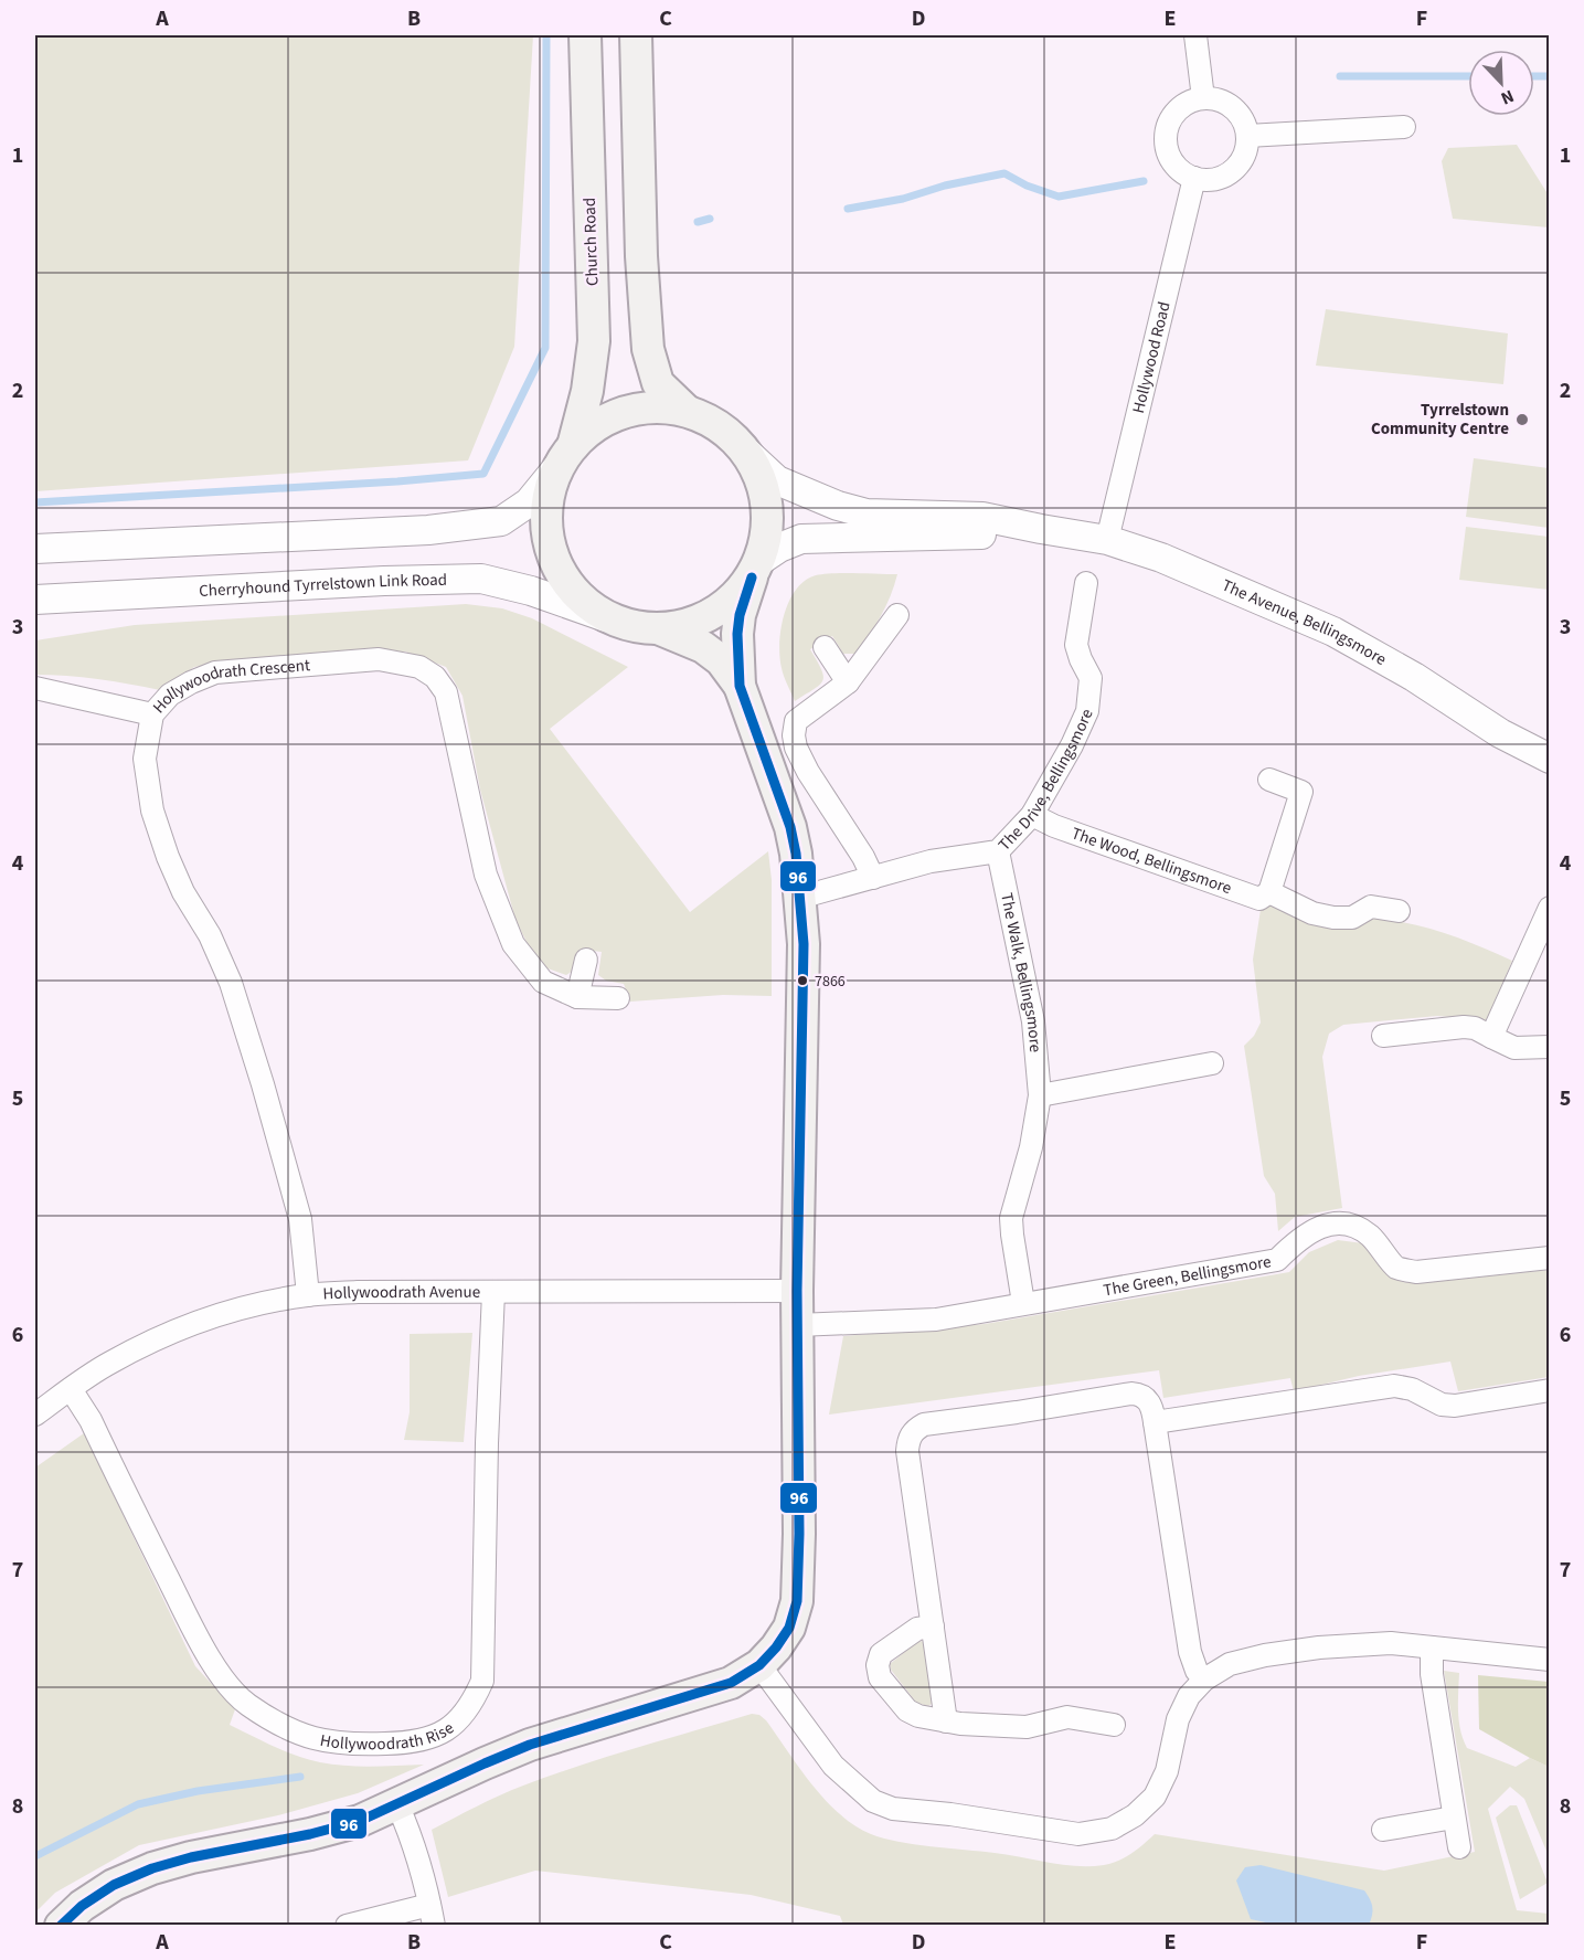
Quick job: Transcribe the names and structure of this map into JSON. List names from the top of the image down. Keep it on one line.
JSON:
{"streets":{"main road":["Church Road"],"street":["Hollywood Road","Cherryhound Tyrrelstown Link Road","The Avenue, Bellingsmore","Hollywoodrath Crescent","The Drive, Bellingsmore","The Wood, Bellingsmore","The Walk, Bellingsmore","The Green, Bellingsmore","Hollywoodrath Avenue","Hollywoodrath Rise"]},"crossings":[["Church Road","Cherryhound Tyrrelstown Link Road"],["Church Road","The Avenue, Bellingsmore"],["Hollywood Road","The Avenue, Bellingsmore"],["Cherryhound Tyrrelstown Link Road","The Avenue, Bellingsmore"],["Hollywoodrath Crescent","Hollywoodrath Avenue"],["The Drive, Bellingsmore","The Wood, Bellingsmore"],["The Drive, Bellingsmore","The Walk, Bellingsmore"],["The Walk, Bellingsmore","The Green, Bellingsmore"],["Hollywoodrath Avenue","Hollywoodrath Rise"]],"places":["Tyrrelstown Community Centre","7866"],"lines":["transit line 96"],"north":"bottom right","grid":{"columns":["A","B","C","D","E","F"],"rows":["1","2","3","4","5","6","7","8"]}}
